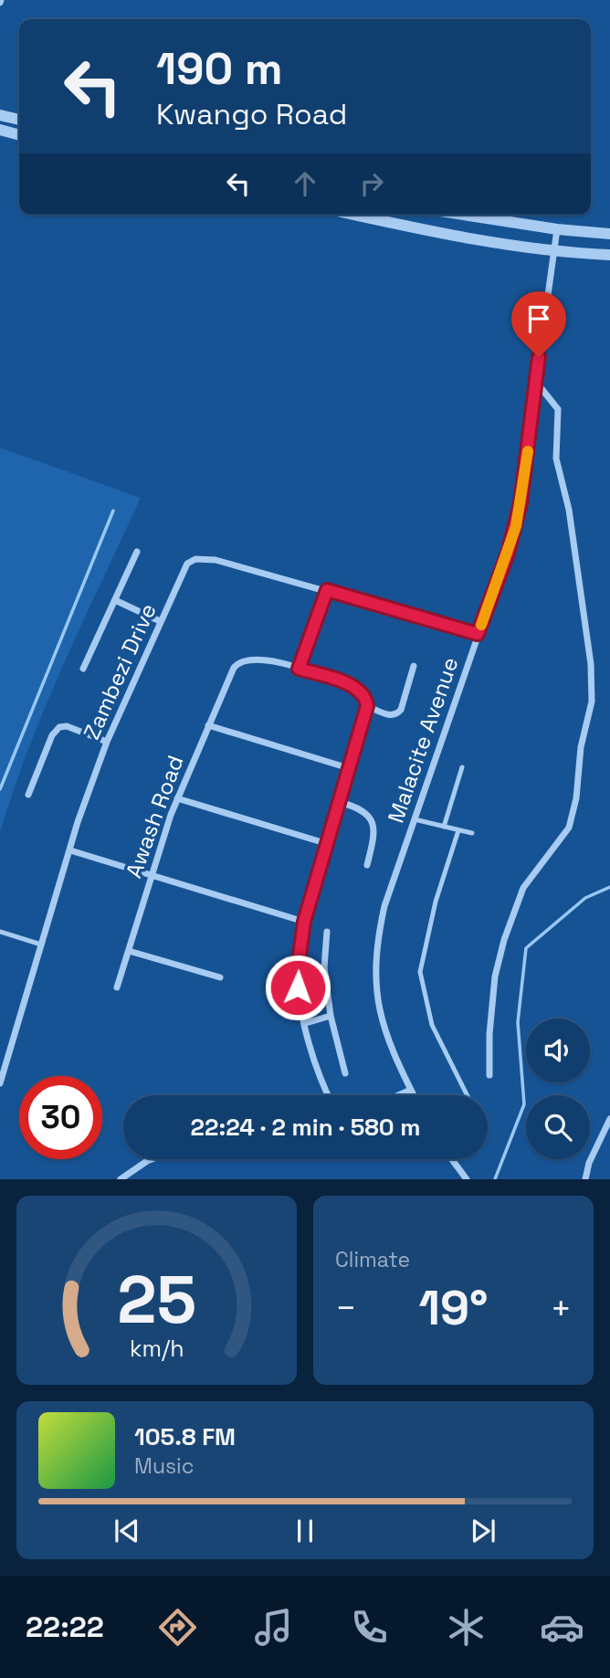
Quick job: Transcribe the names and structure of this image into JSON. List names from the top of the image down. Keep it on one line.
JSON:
{"streets":{"street":["Zambezi Drive","Malacite Avenue","Awash Road"]},"crossings":[["Zambezi Drive","Malacite Avenue"]],"page":{"turn":["190 m","Kwango Road"],"limit":"30","trip":"22:24 · 2 min · 580 m","tile":"Climate","heat":["−","19°","+"],"song":["105.8 FM","Music"],"tabs":"22:22","gauge":["25","km/h"]}}
